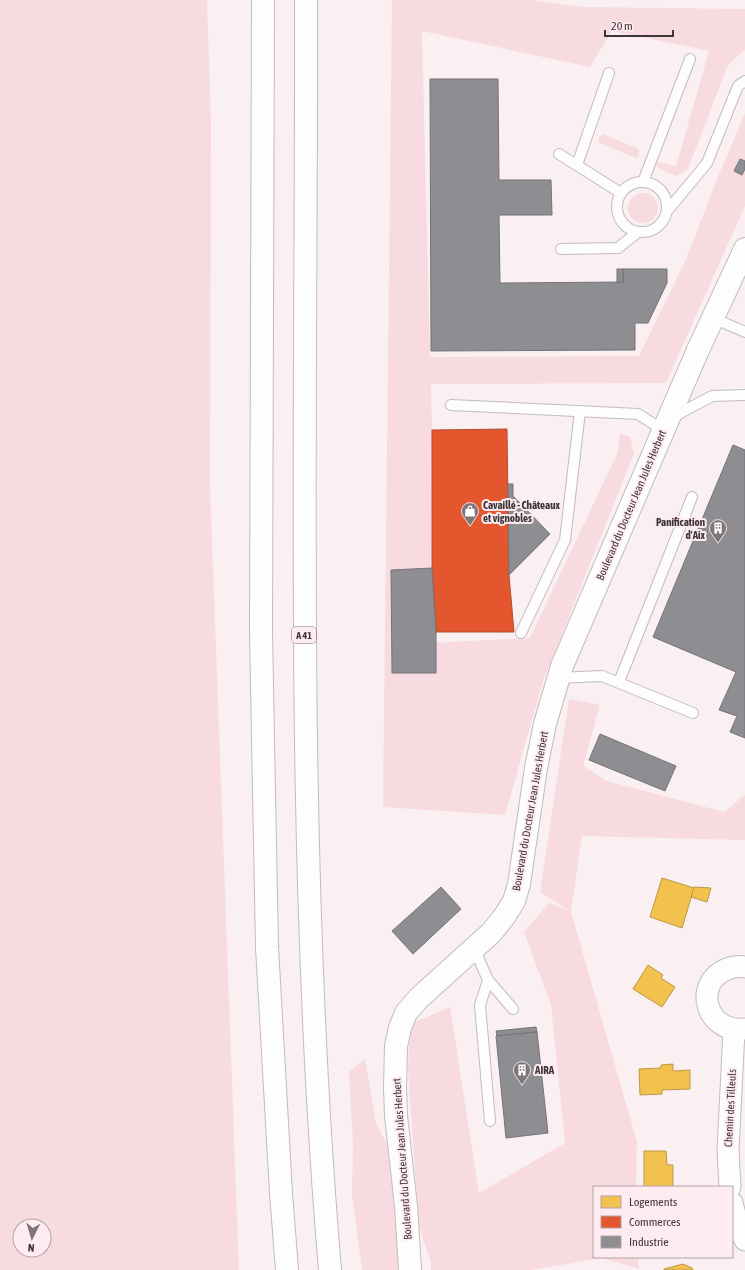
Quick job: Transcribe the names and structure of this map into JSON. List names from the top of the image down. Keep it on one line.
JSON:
{"streets":{"main road":["Boulevard du Docteur Jean Jules Herbert","A 41"],"street":["Chemin des Tilleuls"]},"places":{"shop":["Cavaillé - Châteaux et vignobles"],"building":["Panification d'Aix","AIRA"]},"legend":["Logements","Commerces","Industrie"],"scale_bar":"20 m","north":"bottom"}
